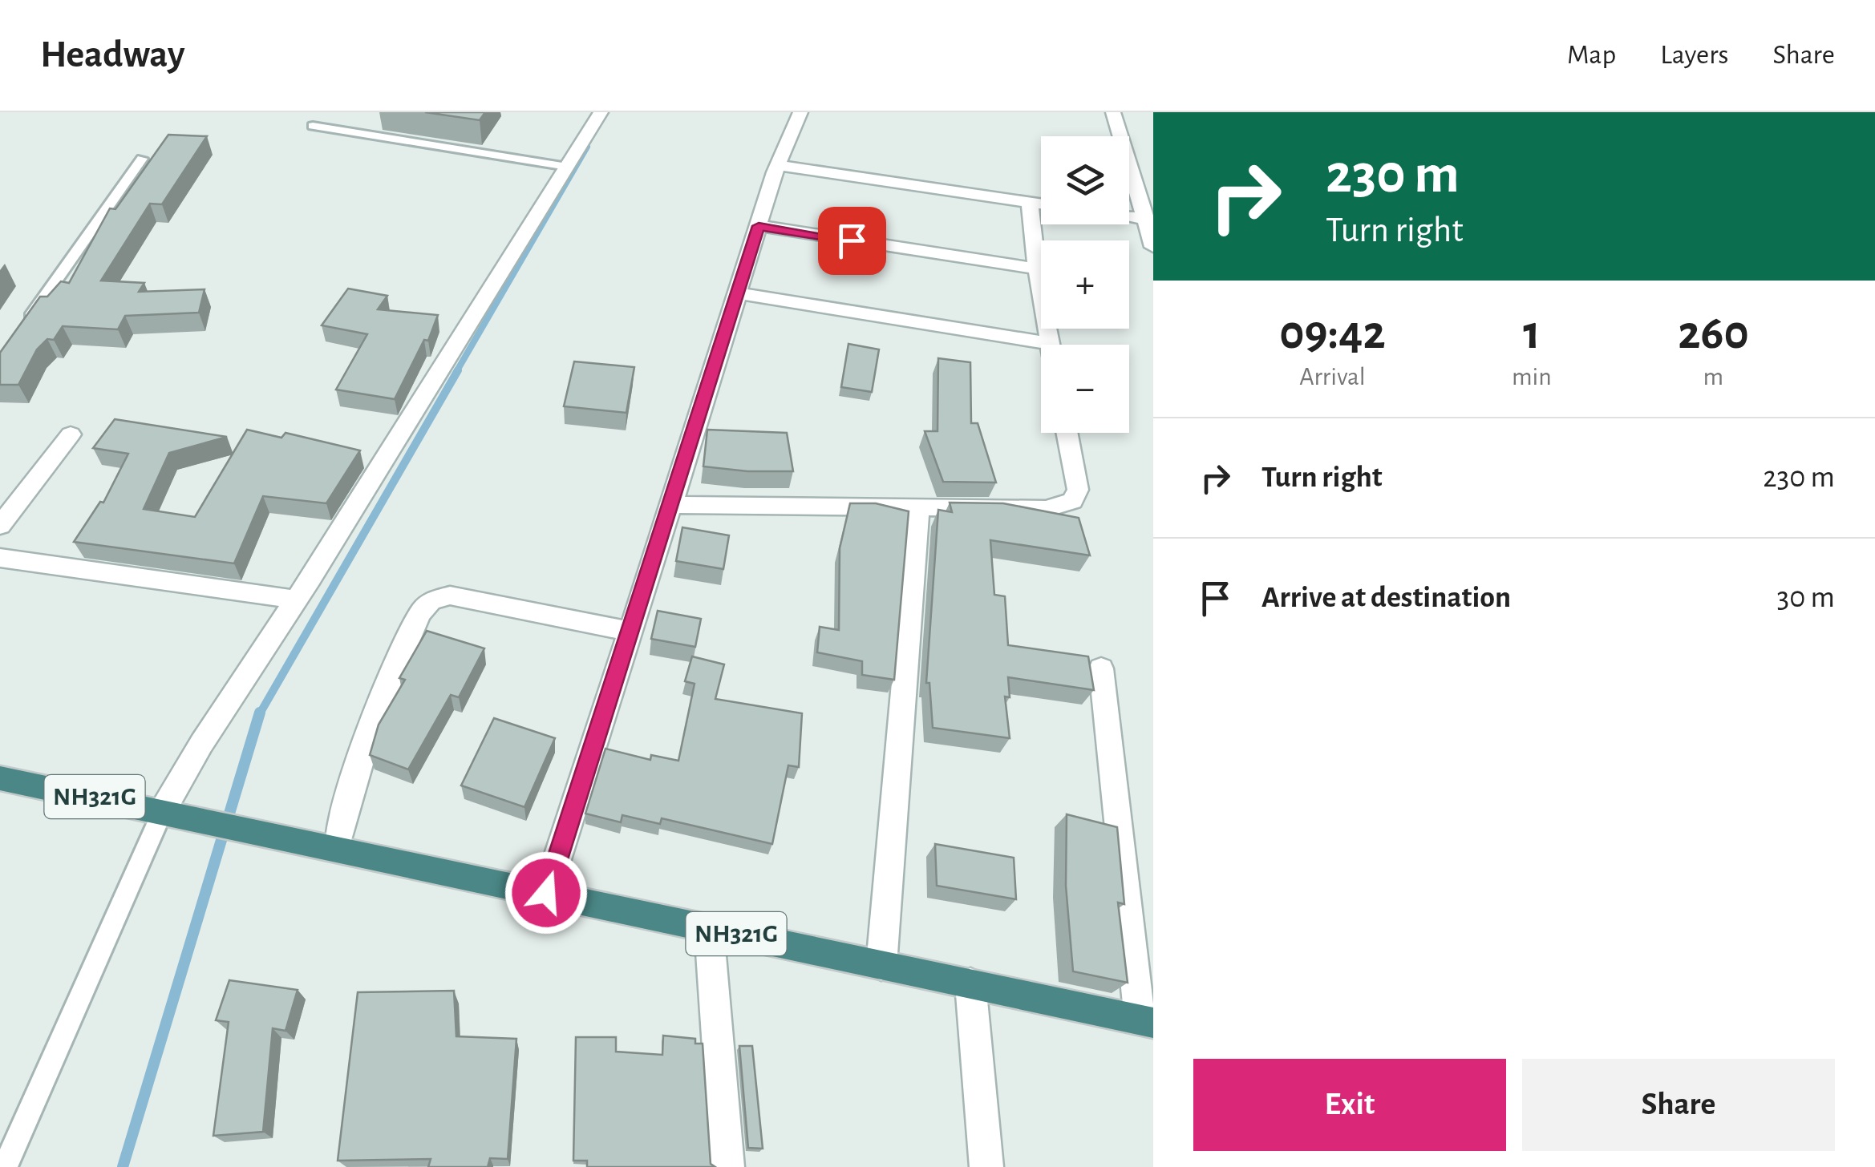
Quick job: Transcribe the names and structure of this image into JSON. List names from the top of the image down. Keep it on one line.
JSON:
{"streets":{"highway":["NH321G"]},"page":{"header":"Headway","nav":["Map","Layers","Share"],"turn":["230 m","Turn right"],"map_buttons":["+","−"],"eta":["09:42","Arrival","1","min","260","m"],"list":[{"name":"Turn right","value":"230 m"},{"name":"Arrive at destination","value":"30 m"}],"buttons":["Exit","Share"]}}
